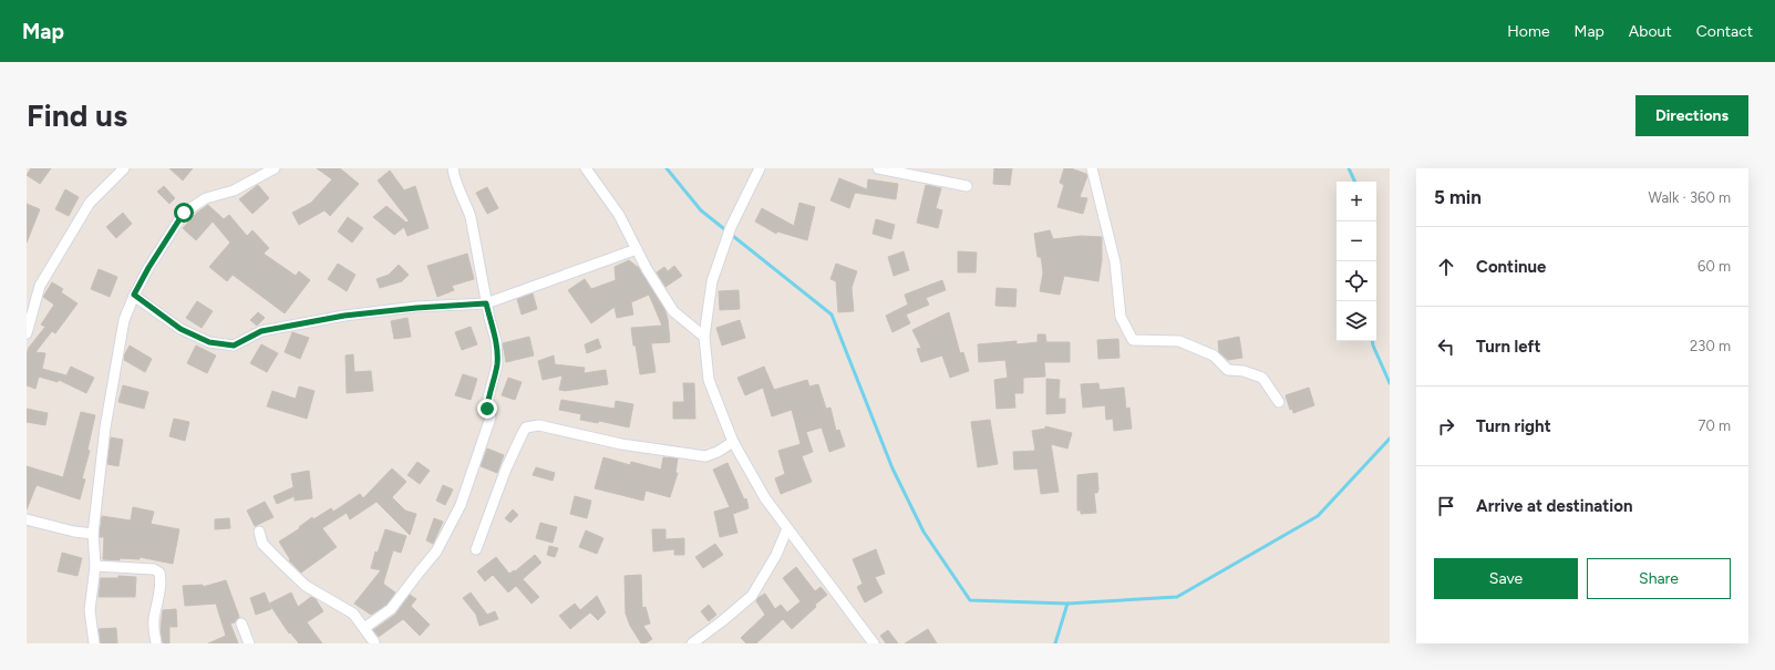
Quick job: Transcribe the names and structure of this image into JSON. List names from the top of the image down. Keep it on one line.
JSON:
{"page":{"header":"Map","nav":["Home","Map","About","Contact"],"buttons":["Directions",["Save","Share"]],"title":"Find us","heading":["5 min","Walk · 360 m"],"map_buttons":["+","−"],"list":[["Continue","60 m"],["Turn left","230 m"],["Turn right","70 m"],"Arrive at destination"]}}
